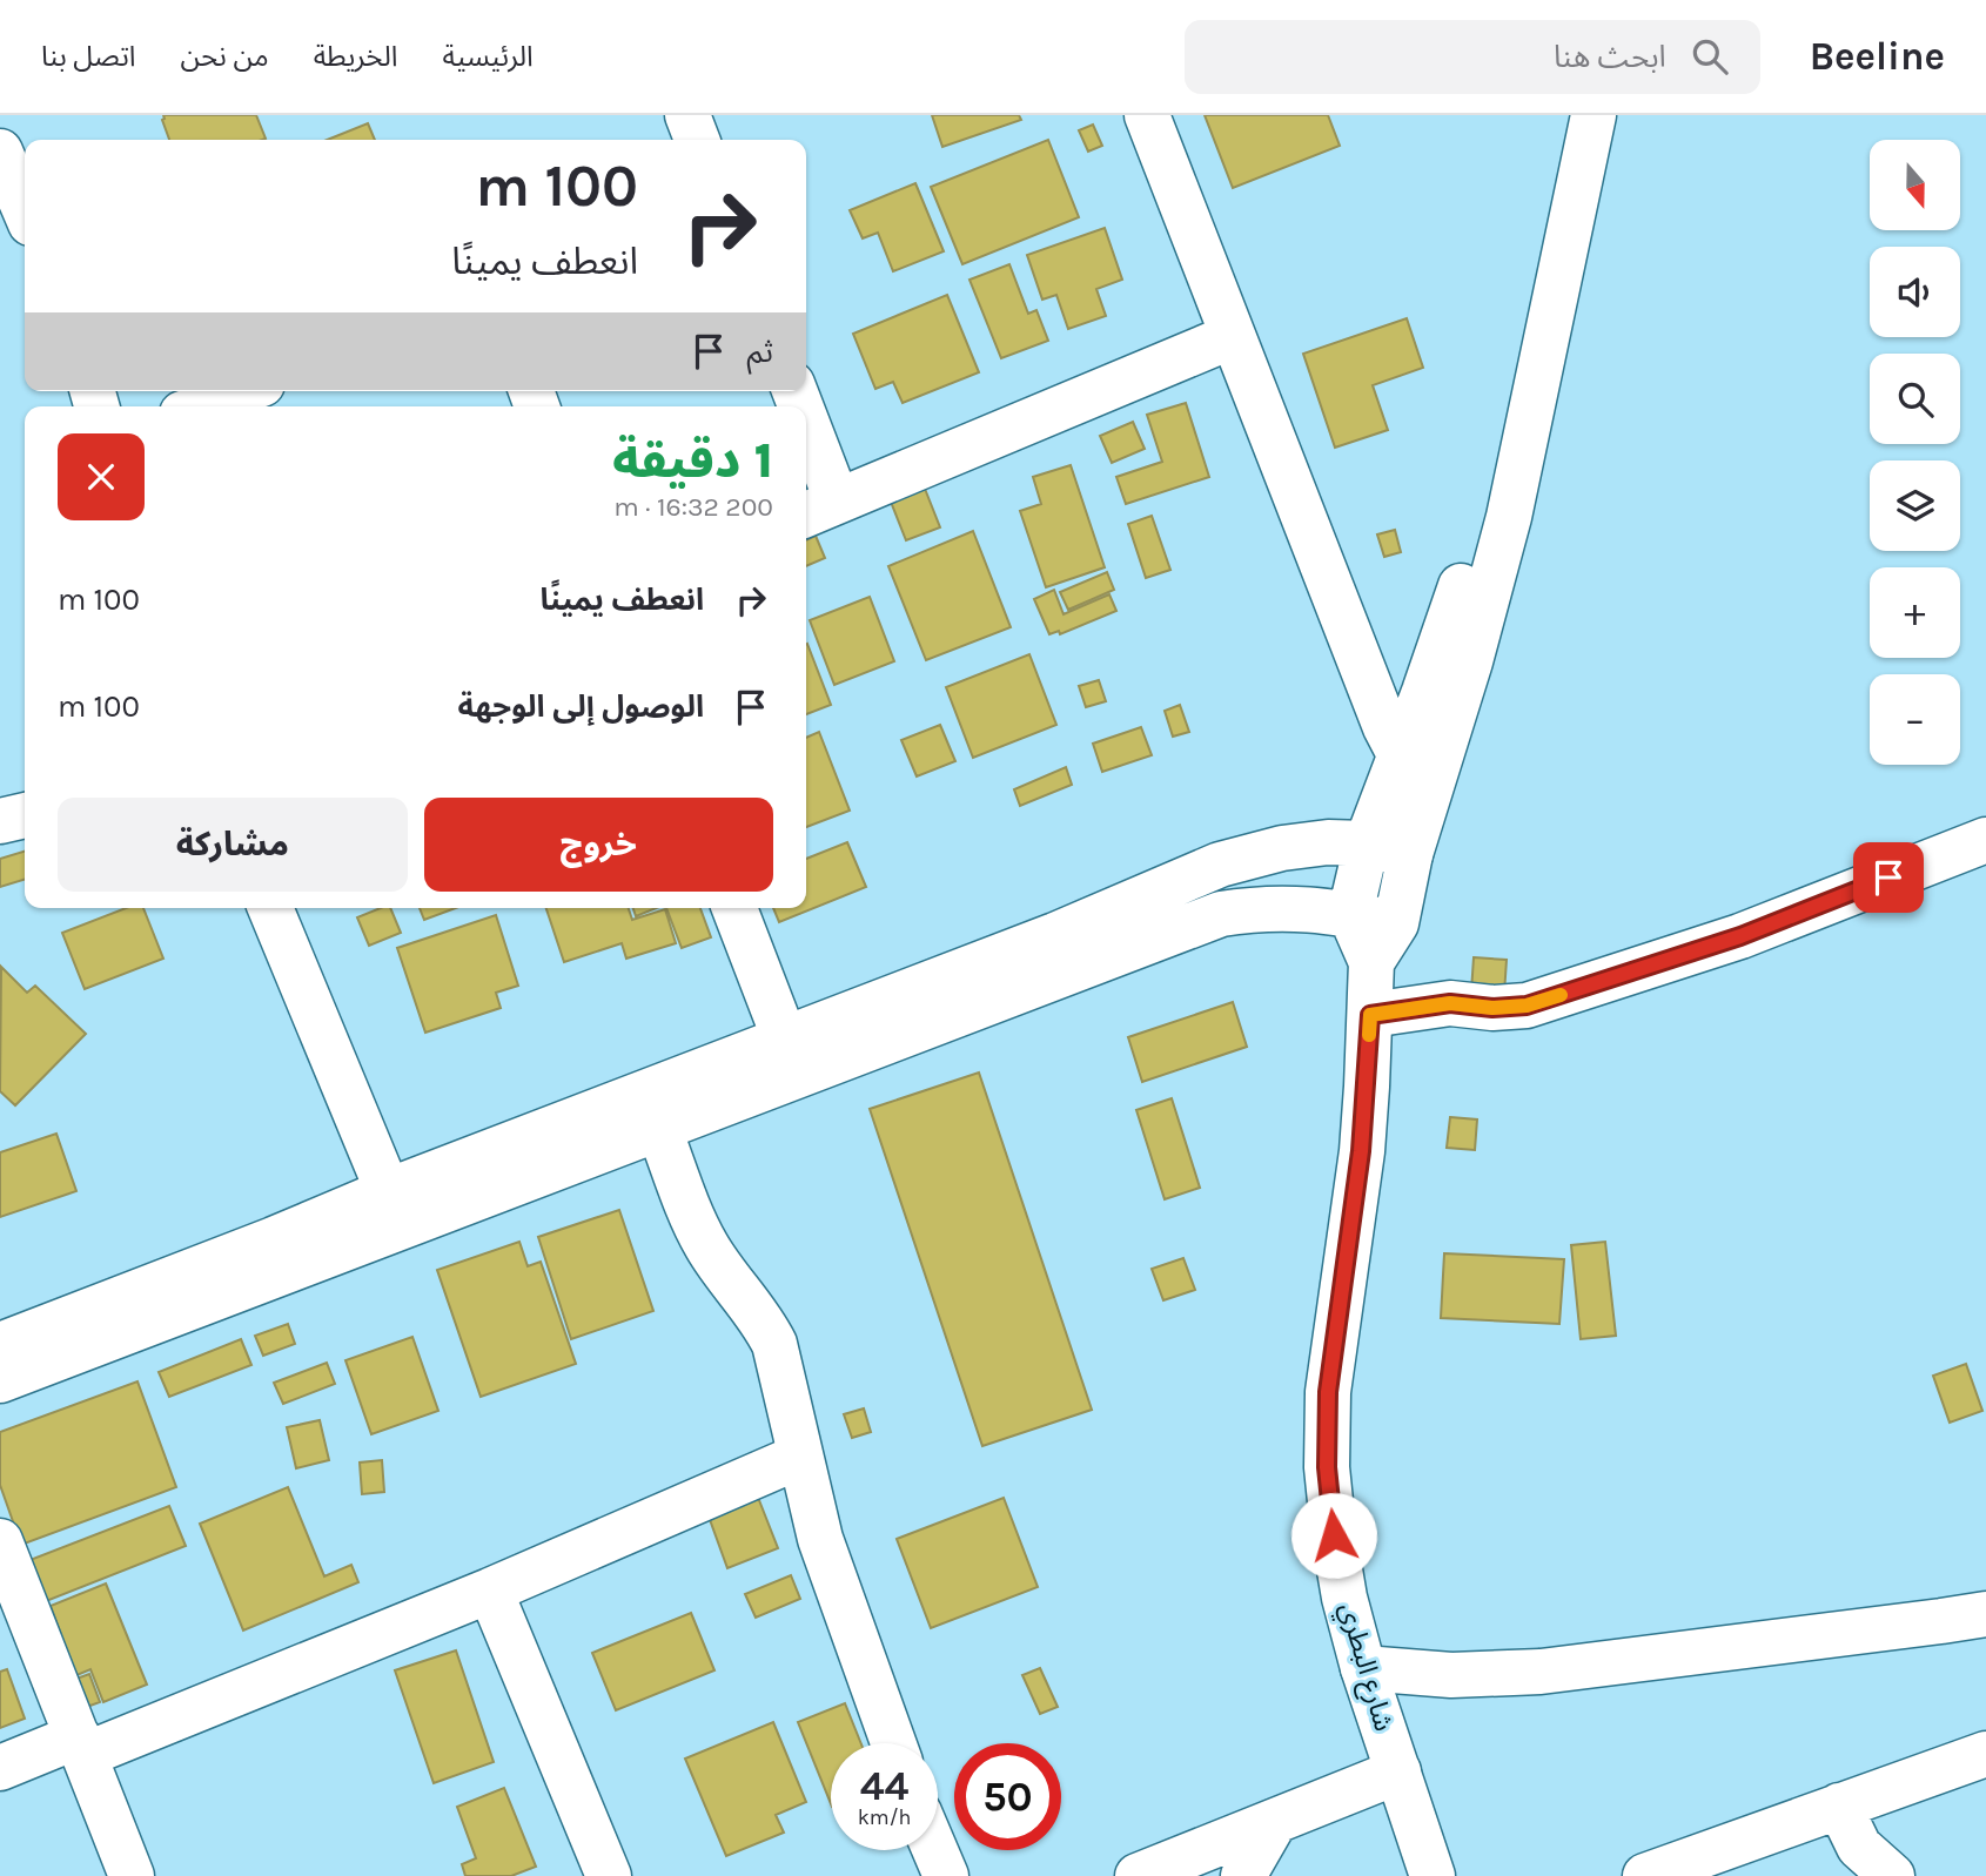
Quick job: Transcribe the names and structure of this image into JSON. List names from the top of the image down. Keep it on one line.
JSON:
{"streets":{"street":["شارع البطري"]},"north":"bottom","page":{"header":"Beeline","search":"ابحث هنا","nav":["الرئيسية","الخريطة","من نحن","اتصل بنا"],"map_buttons":["+","−"],"turn":["100 m","انعطف يمينًا"],"then":"ثم","heading":["1 دقيقة","200 m · 16:32"],"list":[{"name":"انعطف يمينًا","value":"100 m"},{"name":"الوصول إلى الوجهة","value":"100 m"}],"buttons":["خروج","مشاركة"],"speed":"44 km/h","limit":"50"}}
